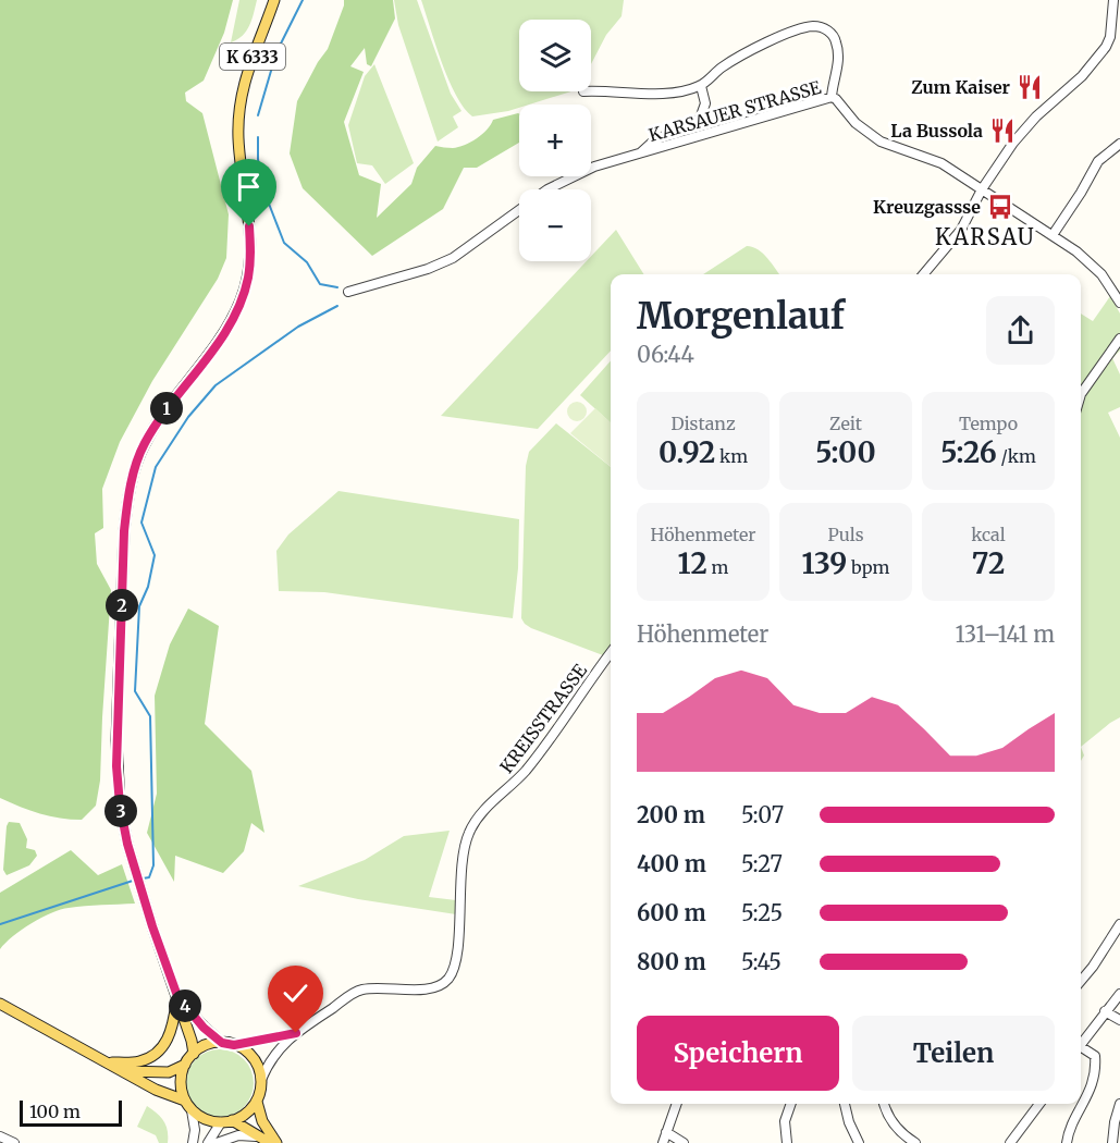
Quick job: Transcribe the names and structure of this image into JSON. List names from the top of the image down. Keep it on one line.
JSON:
{"streets":{"main road":["K 6333"],"street":["KARSAUER STRASSE","KREISSTRASSE"]},"crossings":[["K 6333","KREISSTRASSE"]],"districts":["KARSAU"],"places":{"restaurant":["Zum Kaiser","La Bussola"],"bus stop":["Kreuzgassse"]},"scale_bar":"100 m","page":{"map_buttons":["+","−"],"heading":["Morgenlauf","06:44"],"stats":[["Distanz","0.92 km"],["Zeit","5:00"],["Tempo","5:26 /km"],["Höhenmeter","12 m"],["Puls","139 bpm"],["kcal","72"]],"pins":["1","2","3","4"],"chart":["Höhenmeter","131–141 m"],"list":[{"name":"200 m","note":"5:07"},{"name":"400 m","note":"5:27"},{"name":"600 m","note":"5:25"},{"name":"800 m","note":"5:45"}],"buttons":["Speichern","Teilen"],"scale":"100 m"}}
